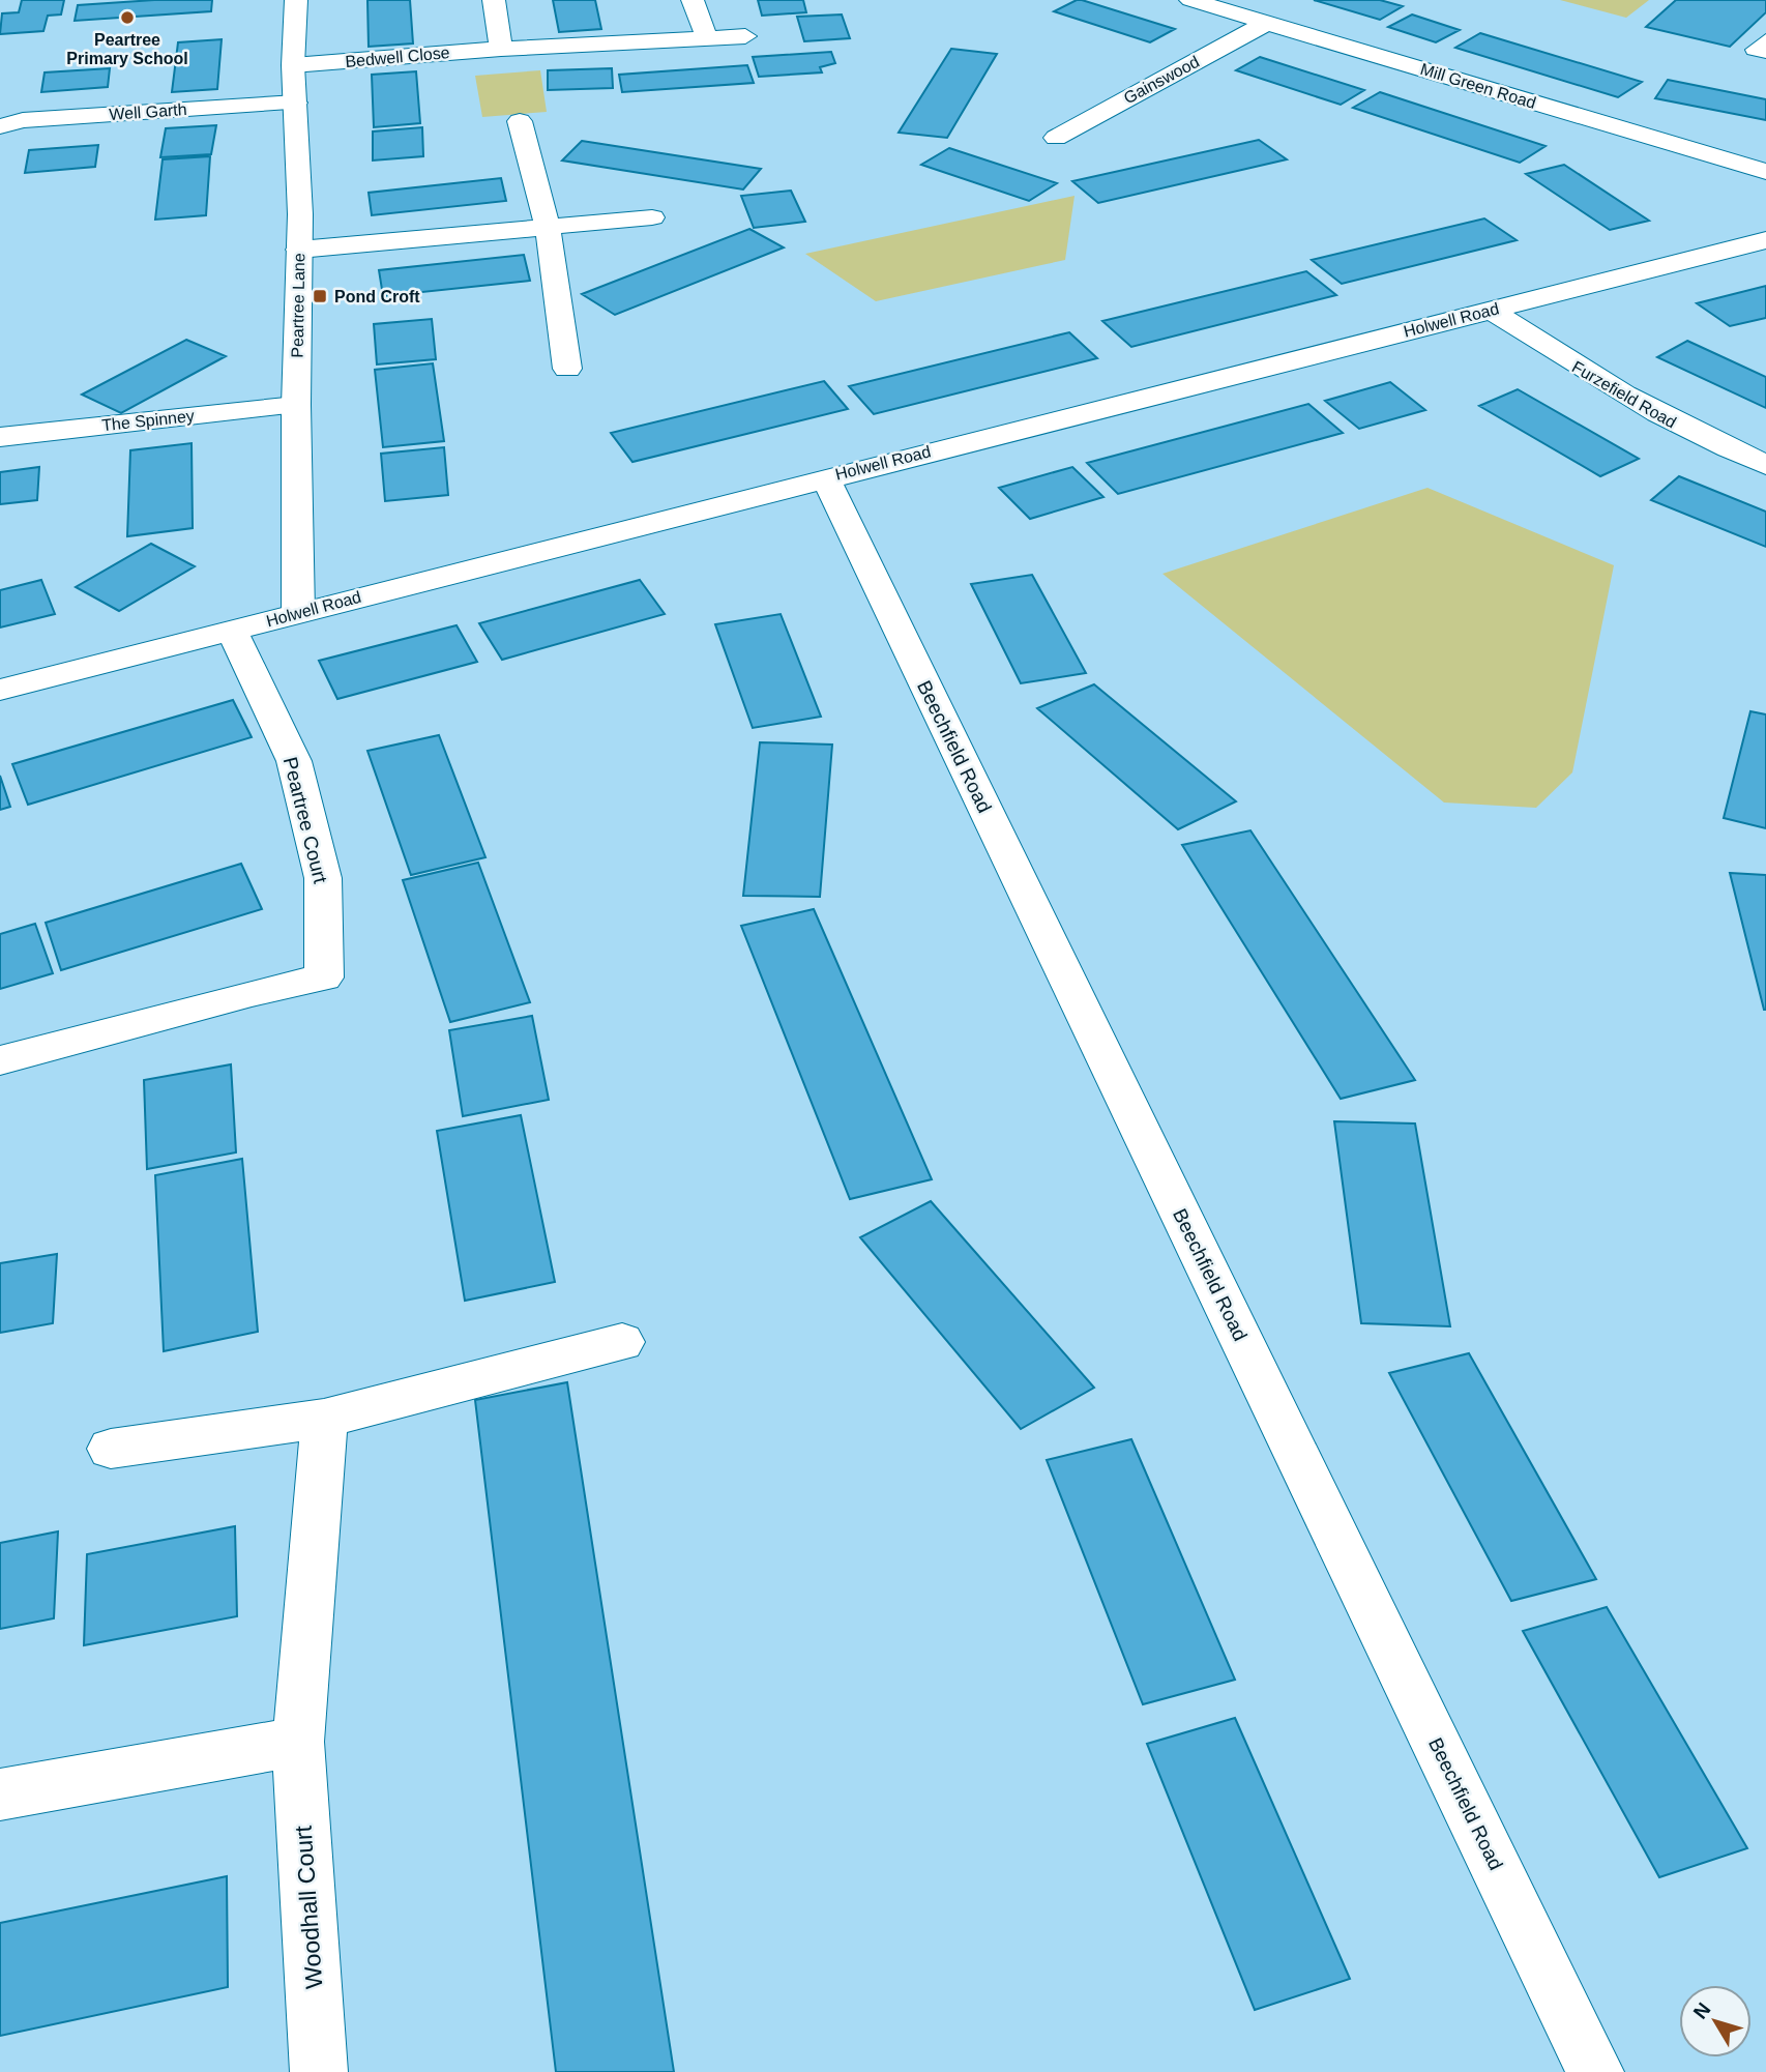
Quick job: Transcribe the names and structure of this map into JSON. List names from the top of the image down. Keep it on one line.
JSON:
{"streets":{"street":["Bedwell Close","Gainswood","Mill Green Road","Well Garth","Peartree Lane","Holwell Road","Furzefield Road","The Spinney","Beechfield Road","Peartree Court","Woodhall Court"]},"crossings":[["Bedwell Close","Peartree Lane"],["Gainswood","Mill Green Road"],["Well Garth","Peartree Lane"],["Peartree Lane","Holwell Road"],["Peartree Lane","The Spinney"],["Holwell Road","Furzefield Road"],["Holwell Road","Beechfield Road"],["Holwell Road","Peartree Court"]],"places":{"other":["Peartree Primary School"],"transit":["Pond Croft"]},"north":"top left"}
